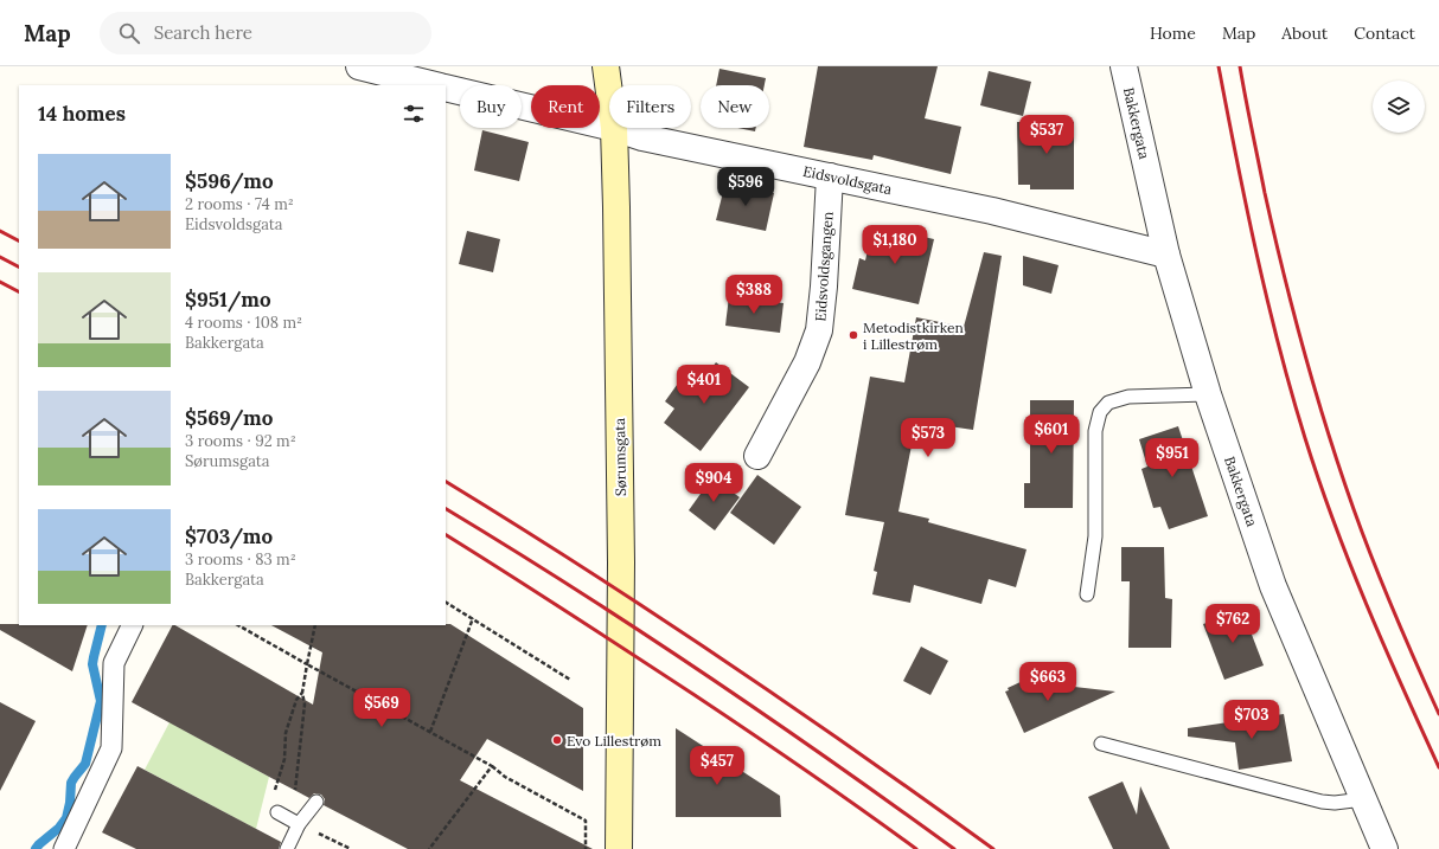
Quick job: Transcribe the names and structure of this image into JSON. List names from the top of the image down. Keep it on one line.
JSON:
{"streets":{"main road":["Sørumsgata"],"street":["Bakkergata","Eidsvoldsgata","Eidsvoldsgangen"]},"crossings":[["Bakkergata","Eidsvoldsgata"],["Eidsvoldsgata","Eidsvoldsgangen"],["Eidsvoldsgata","Sørumsgata"]],"places":["Metodistkirken i Lillestrøm","Evo Lillestrøm"],"page":{"header":"Map","search":"Search here","nav":["Home","Map","About","Contact"],"chip":["Buy","Rent","Filters","New"],"heading":"14 homes","price":["$537","$596","$1,180","$388","$401","$601","$573","$951","$904","$762","$663","$569","$703","$457"],"list":[{"name":"$596/mo","note":"2 rooms · 74 m² · Eidsvoldsgata"},{"name":"$951/mo","note":"4 rooms · 108 m² · Bakkergata"},{"name":"$569/mo","note":"3 rooms · 92 m² · Sørumsgata"},{"name":"$703/mo","note":"3 rooms · 83 m² · Bakkergata"}]}}
